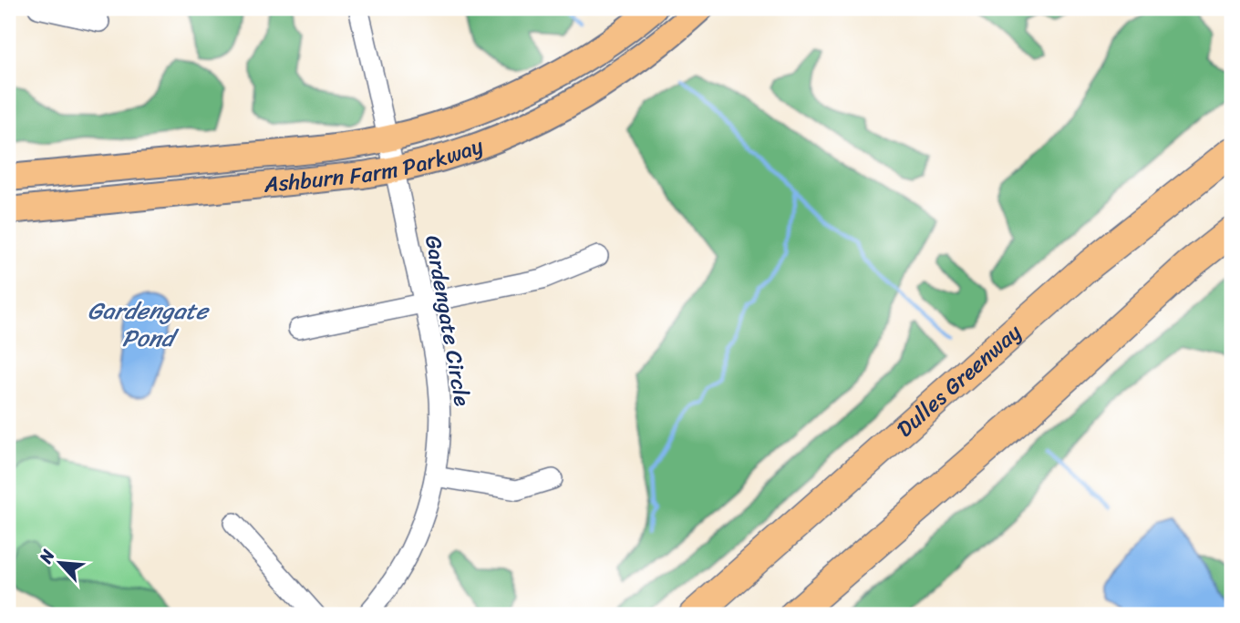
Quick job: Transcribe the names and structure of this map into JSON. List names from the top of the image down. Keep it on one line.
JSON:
{"streets":{"highway":["Dulles Greenway"],"main road":["Ashburn Farm Parkway"],"street":["Gardengate Circle"]},"crossings":[["Ashburn Farm Parkway","Gardengate Circle"]],"water":["Gardengate Pond"],"north":"top left"}
